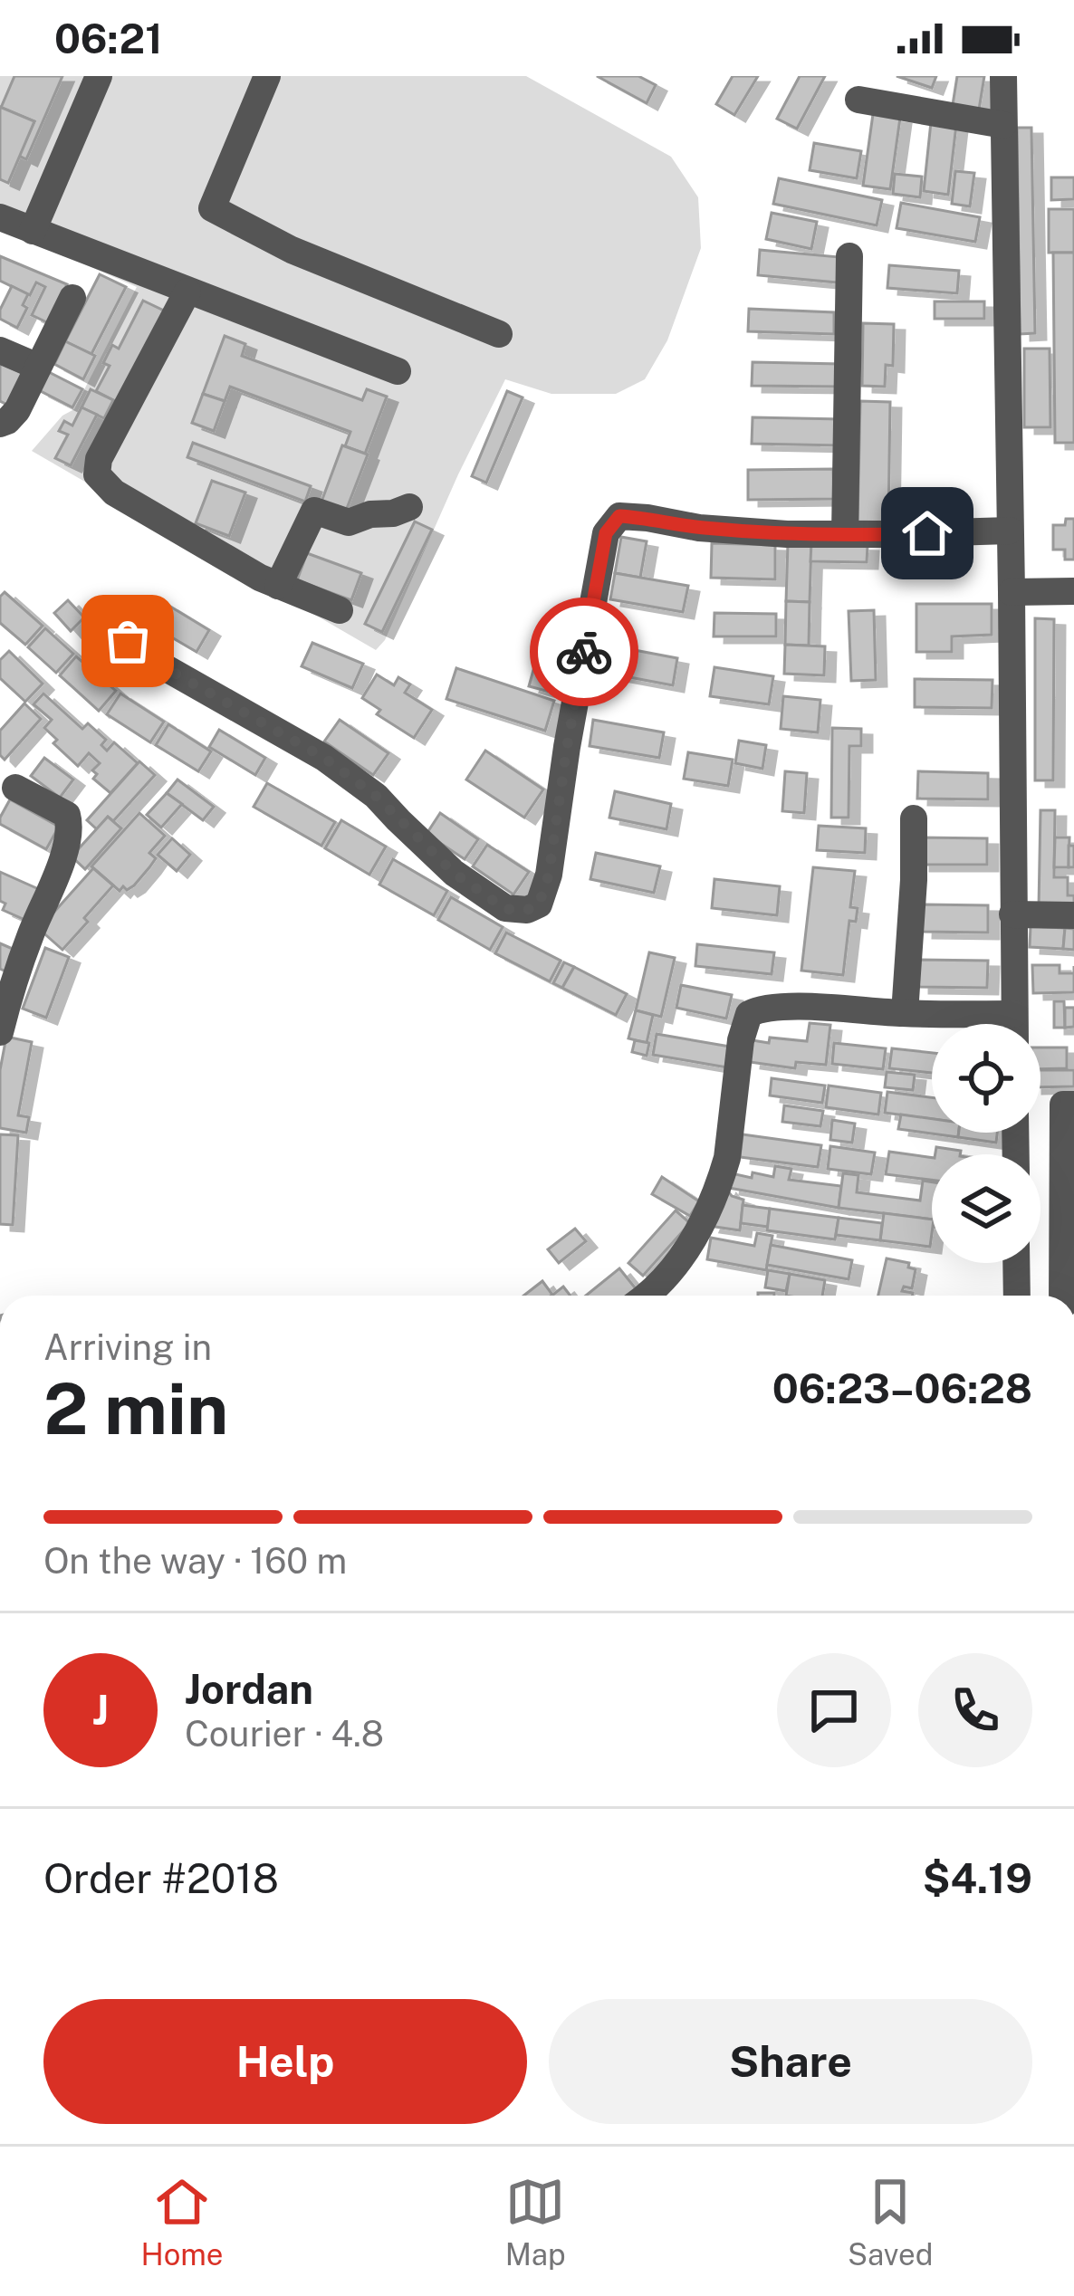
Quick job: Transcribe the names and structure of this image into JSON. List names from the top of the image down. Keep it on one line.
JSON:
{"page":{"status":"06:21","heading":["2 min","Arriving in","06:23–06:28"],"panel":["Jordan","Courier · 4.8","Order #2018","$4.19"],"bar":"On the way · 160 m","round":"J","buttons":["Help","Share"],"tabs":["Home","Map","Saved"]}}
